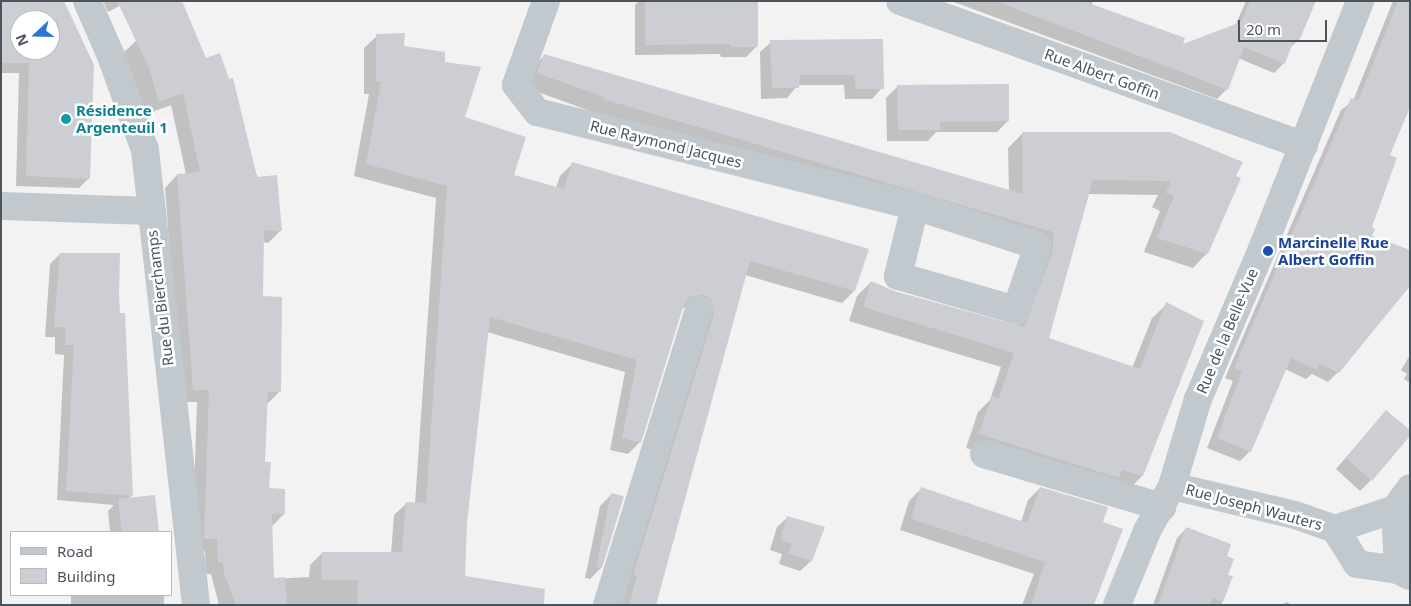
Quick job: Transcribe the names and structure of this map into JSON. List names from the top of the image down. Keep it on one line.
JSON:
{"streets":{"street":["Rue Albert Goffin","Rue Raymond Jacques","Rue du Bierchamps","Rue de la Belle-Vue","Rue Joseph Wauters"]},"crossings":[["Rue Albert Goffin","Rue de la Belle-Vue"],["Rue de la Belle-Vue","Rue Joseph Wauters"]],"places":["Résidence Argenteuil 1","Marcinelle Rue Albert Goffin"],"legend":["Road","Building"],"scale_bar":"20 m","north":"left"}
